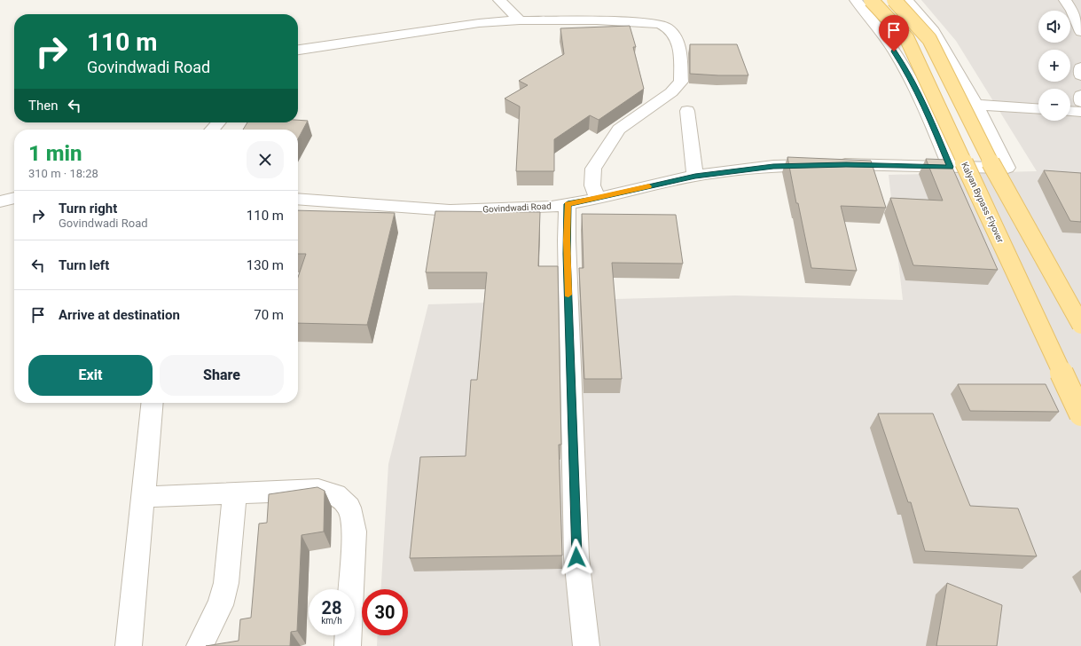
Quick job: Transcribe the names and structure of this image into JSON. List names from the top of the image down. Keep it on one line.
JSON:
{"streets":{"main road":["Kalyan Bypass Flyover"],"street":["Govindwadi Road"]},"page":{"map_buttons":["+","−"],"turn":["110 m","Govindwadi Road"],"then":"Then","heading":["1 min","310 m · 18:28"],"list":[{"name":"Turn right","note":"Govindwadi Road","value":"110 m"},{"name":"Turn left","value":"130 m"},{"name":"Arrive at destination","value":"70 m"}],"buttons":["Exit","Share"],"speed":"28 km/h","limit":"30"}}
